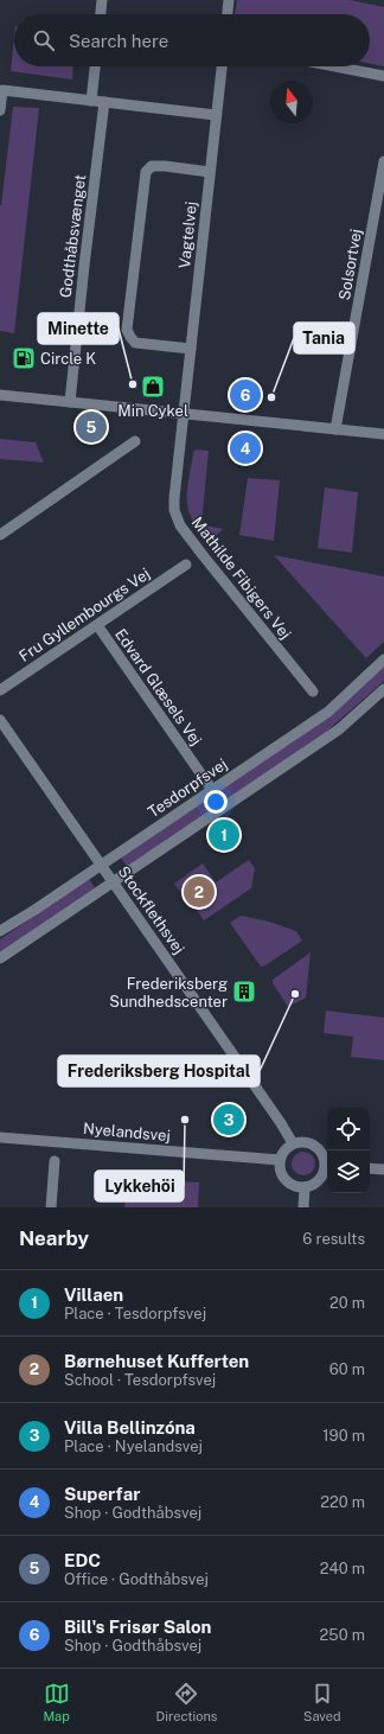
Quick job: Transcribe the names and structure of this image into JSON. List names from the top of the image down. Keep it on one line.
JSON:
{"streets":{"street":["Vagtelvej","Godthåbsvænget","Solsortvej","Mathilde Fibigers Vej","Fru Gyllembourgs Vej","Edvard Glæsels Vej","Tesdorpfsvej","Stockflethsvej","Nyelandsvej"]},"crossings":[["Vagtelvej","Mathilde Fibigers Vej"],["Fru Gyllembourgs Vej","Edvard Glæsels Vej"],["Edvard Glæsels Vej","Tesdorpfsvej"],["Tesdorpfsvej","Stockflethsvej"]],"places":{"fuel station":["Circle K"],"other":["Minette","Tania","Frederiksberg Hospital","Lykkehöi"],"shop":["Min Cykel"],"building":["Frederiksberg Sundhedscenter"]},"north":"top","page":{"search":"Search here","pins":["6","5","4","1","2","3"],"heading":["Nearby","6 results"],"list":[{"mark":"1","name":"Villaen","note":"Place · Tesdorpfsvej","value":"20 m"},{"mark":"2","name":"Børnehuset Kufferten","note":"School · Tesdorpfsvej","value":"60 m"},{"mark":"3","name":"Villa Bellinzóna","note":"Place · Nyelandsvej","value":"190 m"},{"mark":"4","name":"Superfar","note":"Shop · Godthåbsvej","value":"220 m"},{"mark":"5","name":"EDC","note":"Office · Godthåbsvej","value":"240 m"},{"mark":"6","name":"Bill's Frisør Salon","note":"Shop · Godthåbsvej","value":"250 m"}],"nav":["Map","Directions","Saved"]}}
